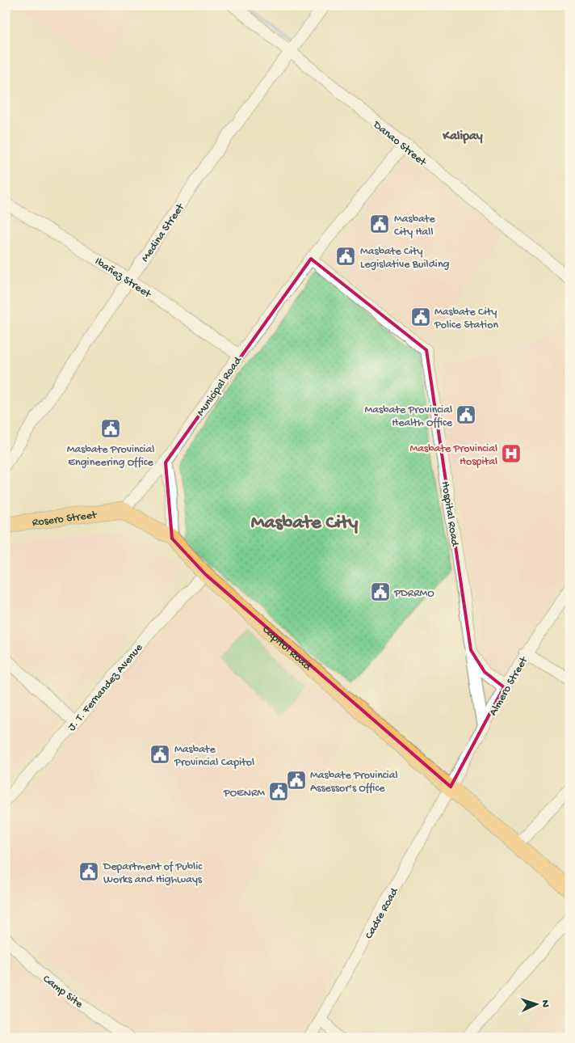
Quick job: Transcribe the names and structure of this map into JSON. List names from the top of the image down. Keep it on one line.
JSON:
{"streets":{"main road":["Rosero Street","Capitol Road"],"street":["Danao Street","Medina Street","Ibañez Street","Municipal Road","Hospital Road","Almero Street","J. T. Fernandez Avenue","Cadre Road","Camp Site"]},"crossings":[["Danao Street","Medina Street"],["Danao Street","Municipal Road"],["Medina Street","Ibañez Street"],["Ibañez Street","Municipal Road"],["Municipal Road","Hospital Road"],["Municipal Road","Rosero Street"],["Municipal Road","Capitol Road"],["Hospital Road","Almero Street"],["Rosero Street","Capitol Road"],["Capitol Road","Almero Street"],["Capitol Road","J. T. Fernandez Avenue"],["Capitol Road","Cadre Road"],["Almero Street","Cadre Road"]],"districts":["Kalipay","Masbate City"],"places":{"public building":["Masbate City Hall","Masbate City Legislative Building","Masbate City Police Station","Masbate Provincial Health Office","Masbate Provincial Engineering Office","PDRRMO","Masbate Provincial Capitol","Masbate Provincial Assessor's Office","POENRM","Department of Public Works and Highways"],"hospital":["Masbate Provincial Hospital"]},"north":"right"}
